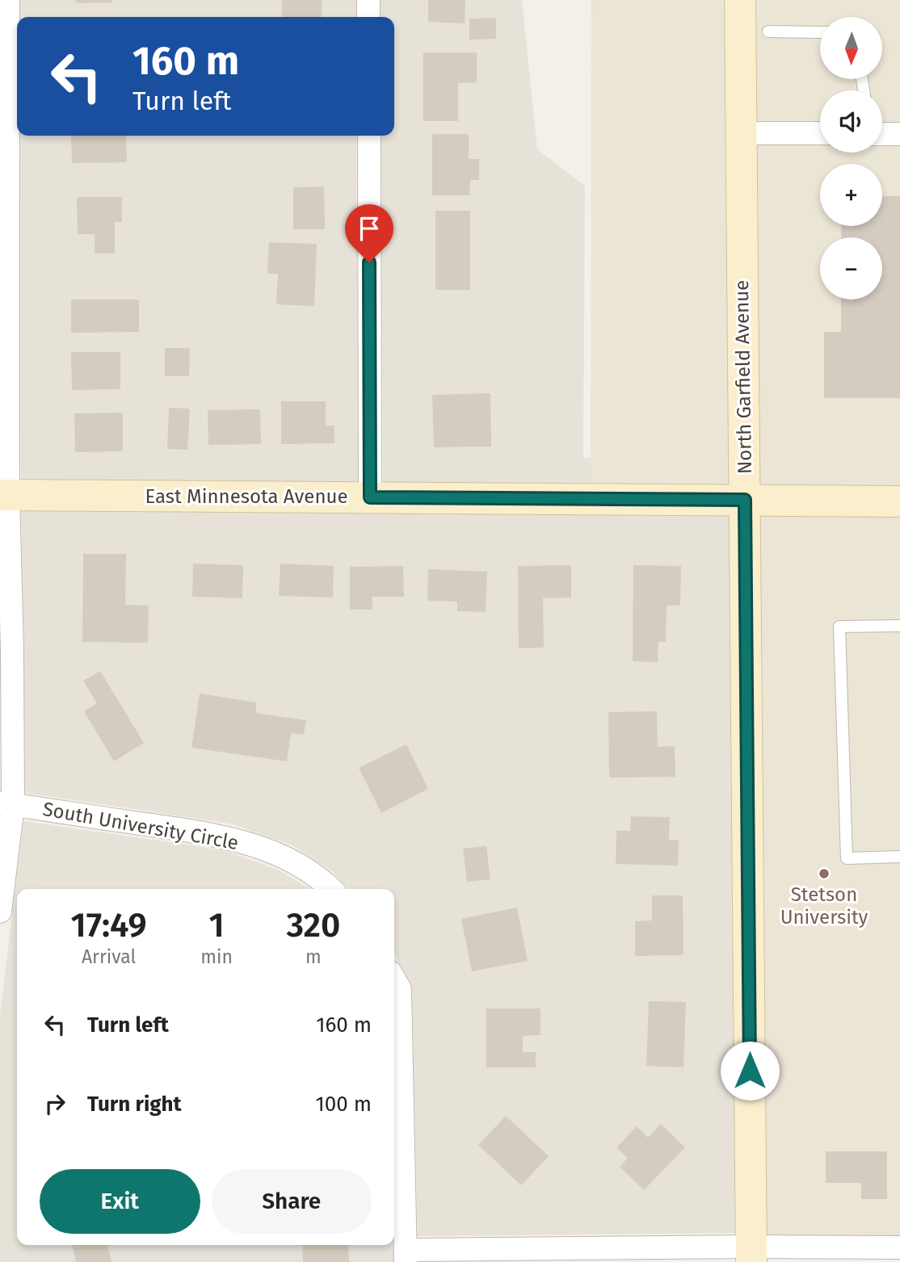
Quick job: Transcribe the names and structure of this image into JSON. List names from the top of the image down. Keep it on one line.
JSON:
{"streets":{"street":["North Garfield Avenue","East Minnesota Avenue","South University Circle"]},"crossings":[["North Garfield Avenue","East Minnesota Avenue"]],"places":["Stetson University"],"north":"bottom","page":{"map_buttons":["+","−"],"turn":["160 m","Turn left"],"eta":["17:49","Arrival","1","min","320","m"],"list":[{"name":"Turn left","value":"160 m"},{"name":"Turn right","value":"100 m"}],"buttons":["Exit","Share"]}}
